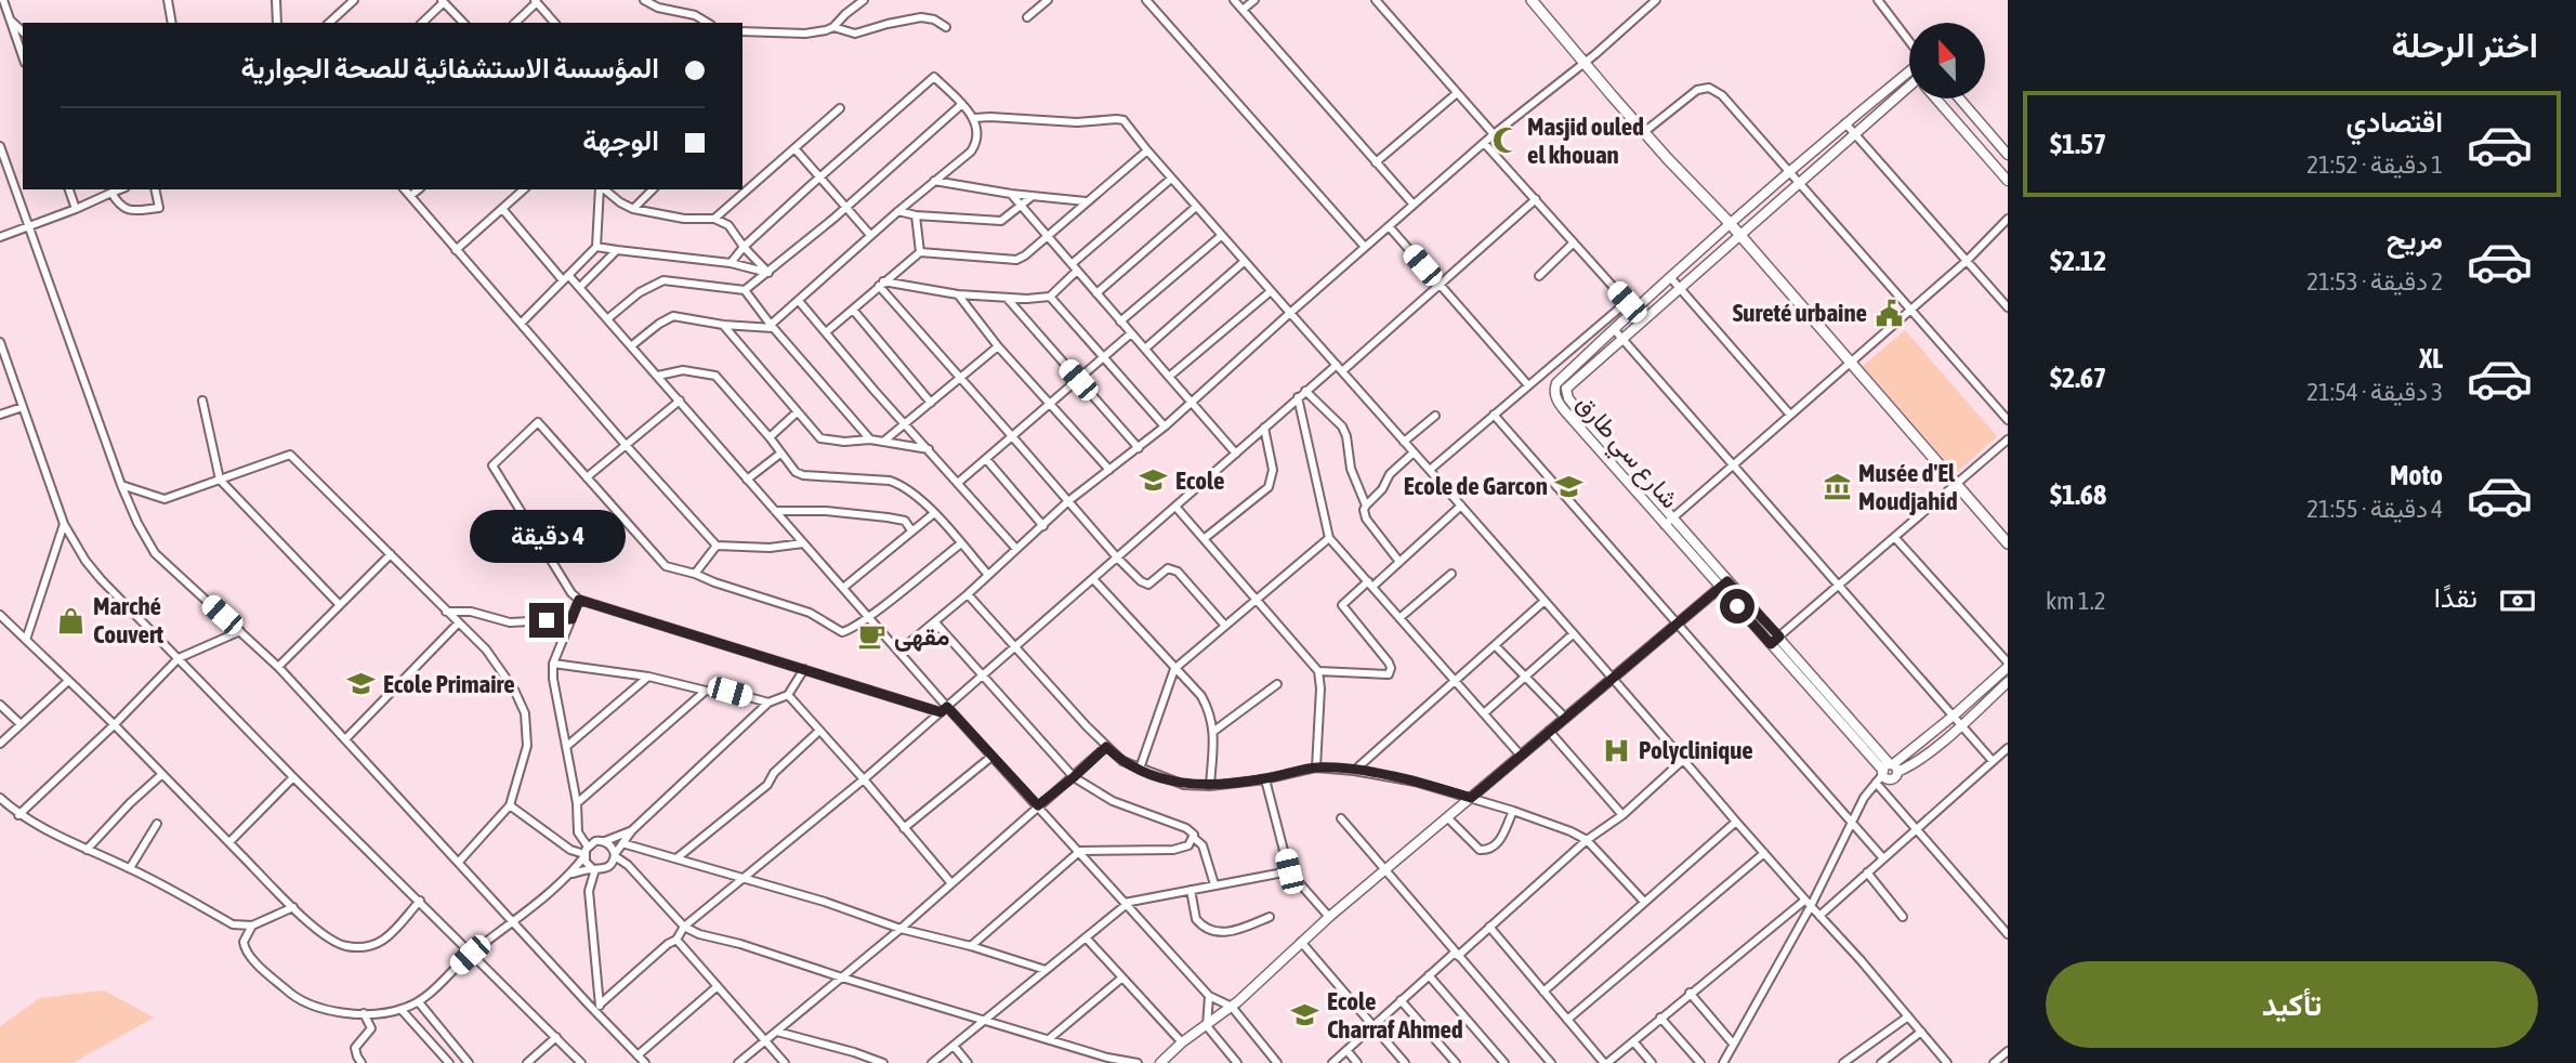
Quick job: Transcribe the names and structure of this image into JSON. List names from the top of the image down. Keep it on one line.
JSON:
{"streets":{"street":["شارع سي طارق"]},"places":{"mosque":["Masjid ouled el khouan"],"public building":["Sureté urbaine"],"school or university":["Ecole","Ecole de Garcon","Ecole Primaire","Ecole Charraf Ahmed"],"museum":["Musée d'El Moudjahid"],"shop":["Marché Couvert"],"cafe":["مقهى"],"hospital":["Polyclinique"]},"north":"top","page":{"heading":"اختر الرحلة","banner":["المؤسسة الاستشفائية للصحة الجوارية","الوجهة"],"list":[{"name":"اقتصادي","note":"1 دقيقة · 21:52","value":"$1.57"},{"name":"مريح","note":"2 دقيقة · 21:53","value":"$2.12"},{"name":"XL","note":"3 دقيقة · 21:54","value":"$2.67"},{"name":"Moto","note":"4 دقيقة · 21:55","value":"$1.68"}],"bubble":"4 دقيقة","pay":["نقدًا","1.2 km"],"buttons":"تأكيد"}}
